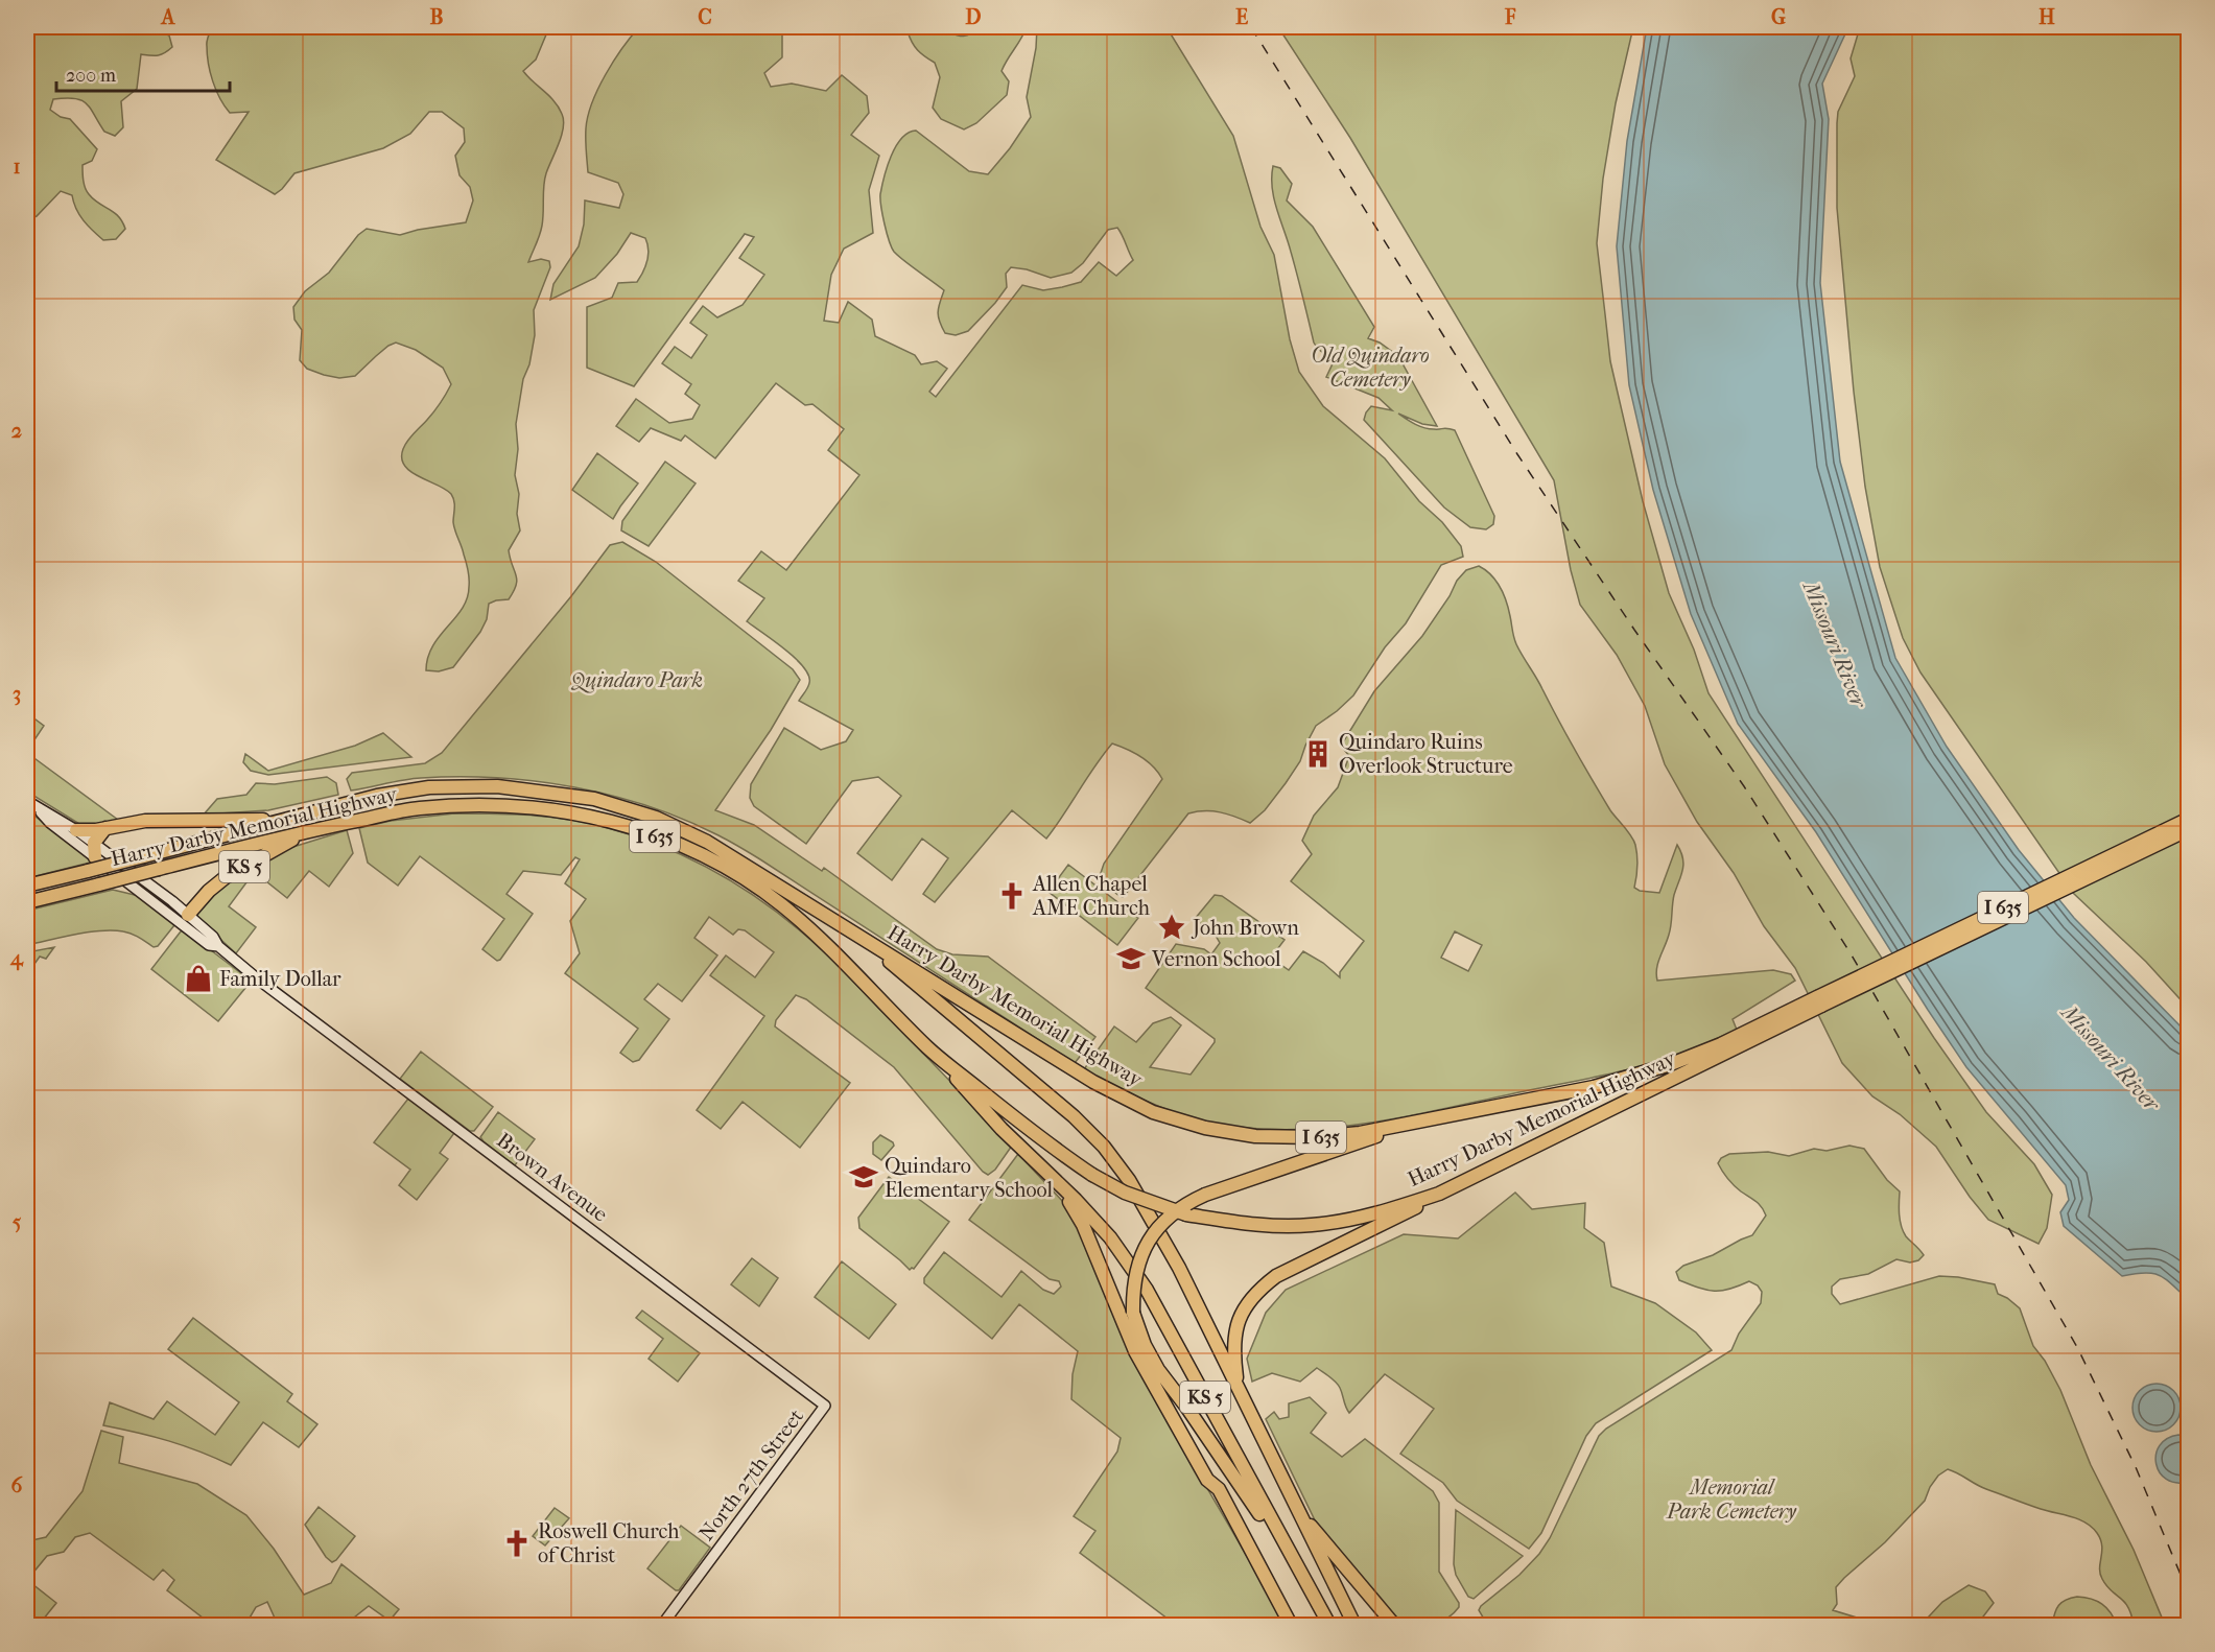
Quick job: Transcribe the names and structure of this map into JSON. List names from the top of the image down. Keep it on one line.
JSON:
{"streets":{"highway":["Harry Darby Memorial Highway","I 635","KS 5"],"main road":["Brown Avenue","North 27th Street"]},"crossings":[["Harry Darby Memorial Highway","KS 5"],["KS 5","Brown Avenue"],["Brown Avenue","North 27th Street"]],"water":["Missouri River"],"parks":["Old Quindaro Cemetery","Quindaro Park","Memorial Park Cemetery"],"places":{"building":["Quindaro Ruins Overlook Structure"],"church":["Allen Chapel AME Church","Roswell Church of Christ"],"place":["John Brown"],"school or university":["Vernon School","Quindaro Elementary School"],"shop":["Family Dollar"]},"scale_bar":"200 m","grid":{"columns":["A","B","C","D","E","F","G","H"],"rows":["1","2","3","4","5","6"]}}
